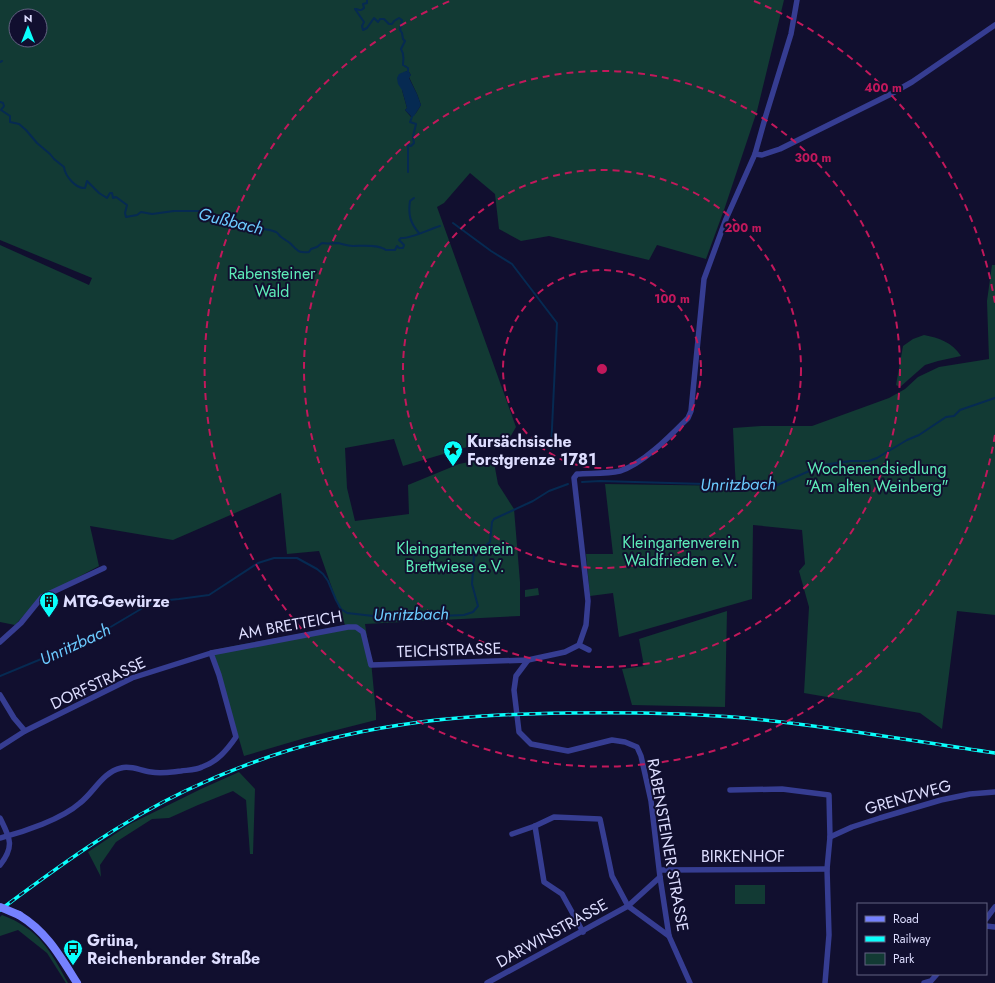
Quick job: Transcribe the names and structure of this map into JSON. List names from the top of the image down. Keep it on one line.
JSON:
{"streets":{"street":["AM BRETTEICH","TEICHSTRASSE","DORFSTRASSE","GRENZWEG","RABENSTEINER STRASSE","BIRKENHOF","DARWINSTRASSE"]},"crossings":[["AM BRETTEICH","TEICHSTRASSE"],["AM BRETTEICH","DORFSTRASSE"],["TEICHSTRASSE","RABENSTEINER STRASSE"],["RABENSTEINER STRASSE","BIRKENHOF"],["RABENSTEINER STRASSE","DARWINSTRASSE"]],"water":["Gußbach","Unritzbach"],"parks":["Rabensteiner Wald","Wochenendsiedlung \"Am alten Weinberg\"","Kleingartenverein Waldfrieden e.V.","Kleingartenverein Brettwiese e.V."],"places":{"place":["Kursächsische Forstgrenze 1781"],"building":["MTG-Gewürze"],"bus stop":["Grüna, Reichenbrander Straße"]},"legend":["Road","Railway","Park"],"north":"top","rings":["400 m","300 m","200 m","100 m"]}
